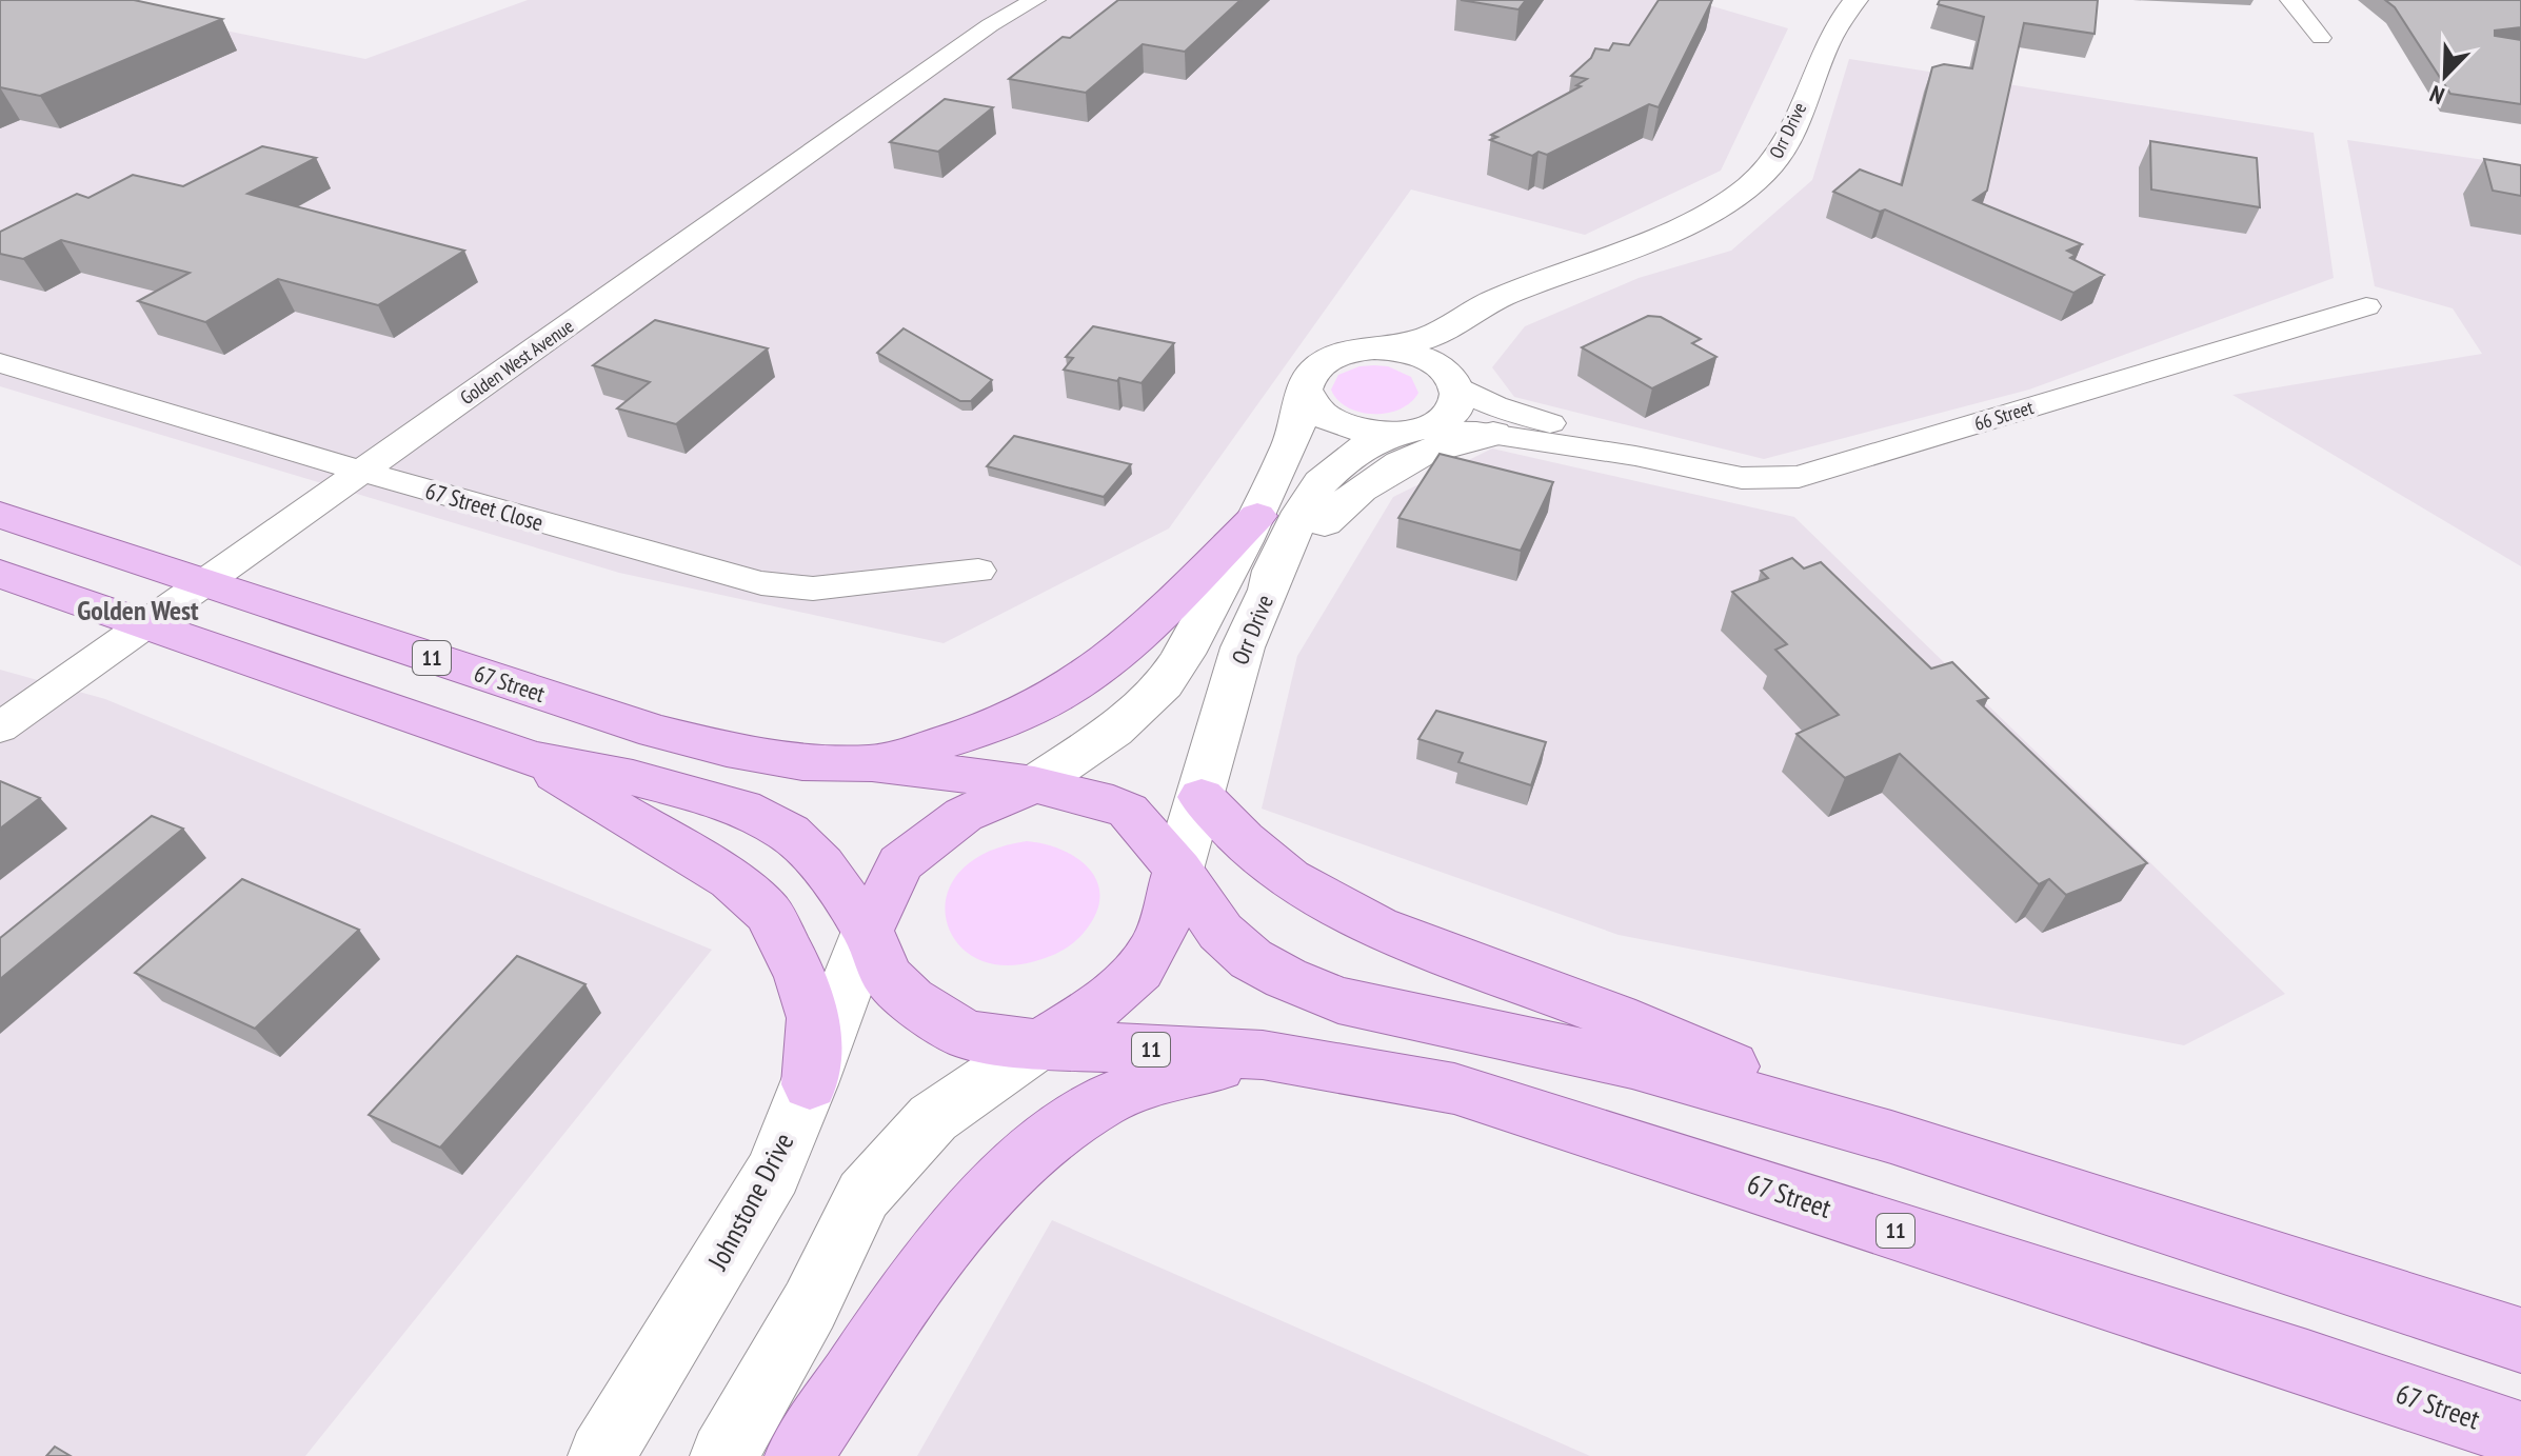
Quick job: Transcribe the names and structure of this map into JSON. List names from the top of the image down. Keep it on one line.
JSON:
{"streets":{"main road":["11","67 Street"],"street":["Orr Drive","Golden West Avenue","66 Street","67 Street Close","Johnstone Drive"]},"crossings":[["Orr Drive","66 Street"],["Orr Drive","67 Street"],["Orr Drive","Johnstone Drive"],["Golden West Avenue","67 Street Close"],["Golden West Avenue","67 Street"],["67 Street","Johnstone Drive"]],"districts":["Golden West"],"north":"bottom left"}
